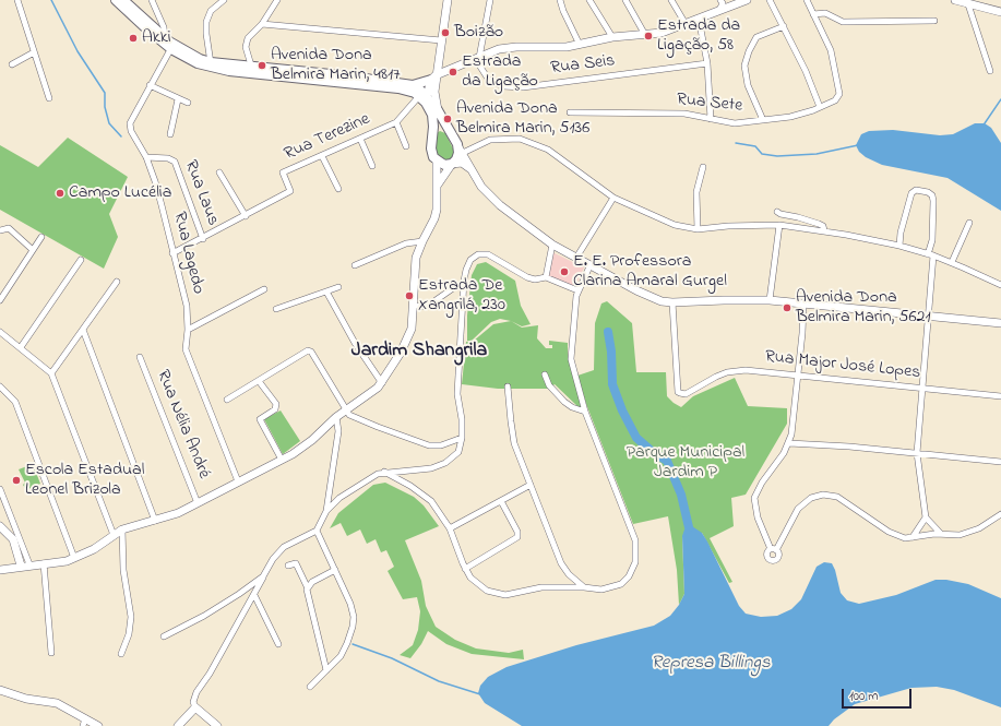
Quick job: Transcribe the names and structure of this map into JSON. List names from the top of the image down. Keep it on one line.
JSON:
{"streets":{"street":["Rua Seis","Rua Sete","Rua Terezine","Rua Laus","Rua Lagedo","Rua Major José Lopes","Rua Nélia André"]},"crossings":[["Rua Terezine","Rua Laus"],["Rua Terezine","Rua Lagedo"],["Rua Laus","Rua Lagedo"]],"districts":["Jardim Shangrila"],"water":["Represa Billings"],"parks":["Parque Municipal Jardim P"],"places":["Boizão","Estrada da Ligação, 58","Akki","Avenida Dona Belmira Marin, 4817","Estrada da Ligação","Avenida Dona Belmira Marin, 5136","Campo Lucélia","E. E. Professora Clarina Amaral Gurgel","Estrada De Xangrilá, 230","Avenida Dona Belmira Marin, 5621","Escola Estadual Leonel Brizola"],"scale_bar":"100 m"}
